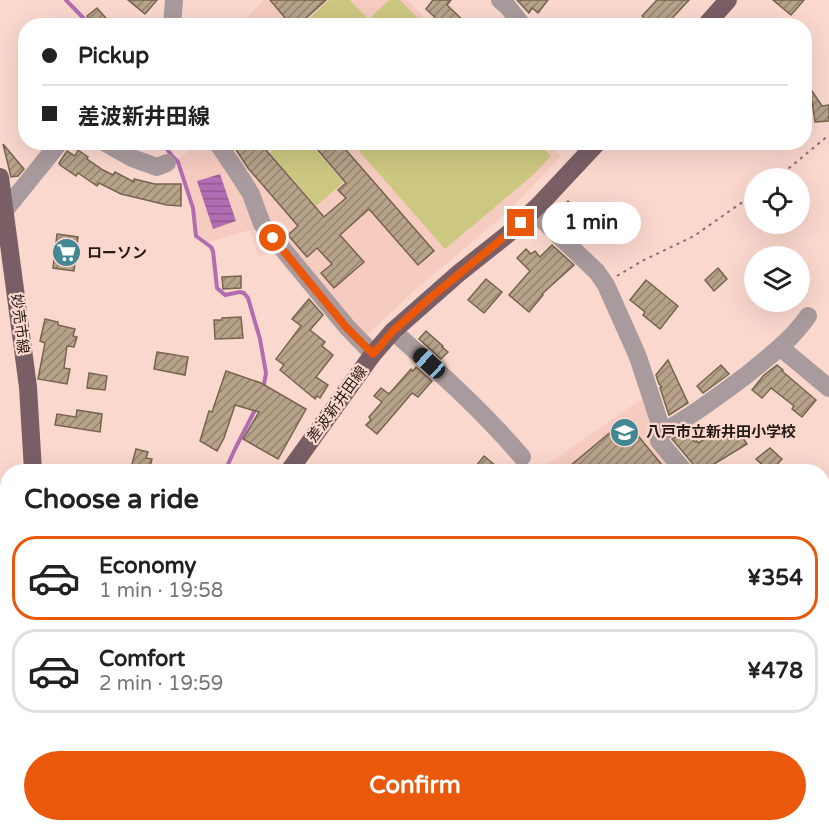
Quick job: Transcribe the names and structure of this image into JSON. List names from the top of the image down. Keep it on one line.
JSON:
{"streets":{"main road":["妙売市線","差波新井田線"]},"places":{"supermarket":["ローソン"],"school or university":["八戸市立新井田小学校"]},"page":{"banner":["Pickup","差波新井田線"],"bubble":"1 min","heading":"Choose a ride","list":[{"name":"Economy","note":"1 min · 19:58","value":"¥354"},{"name":"Comfort","note":"2 min · 19:59","value":"¥478"}],"buttons":"Confirm"}}
